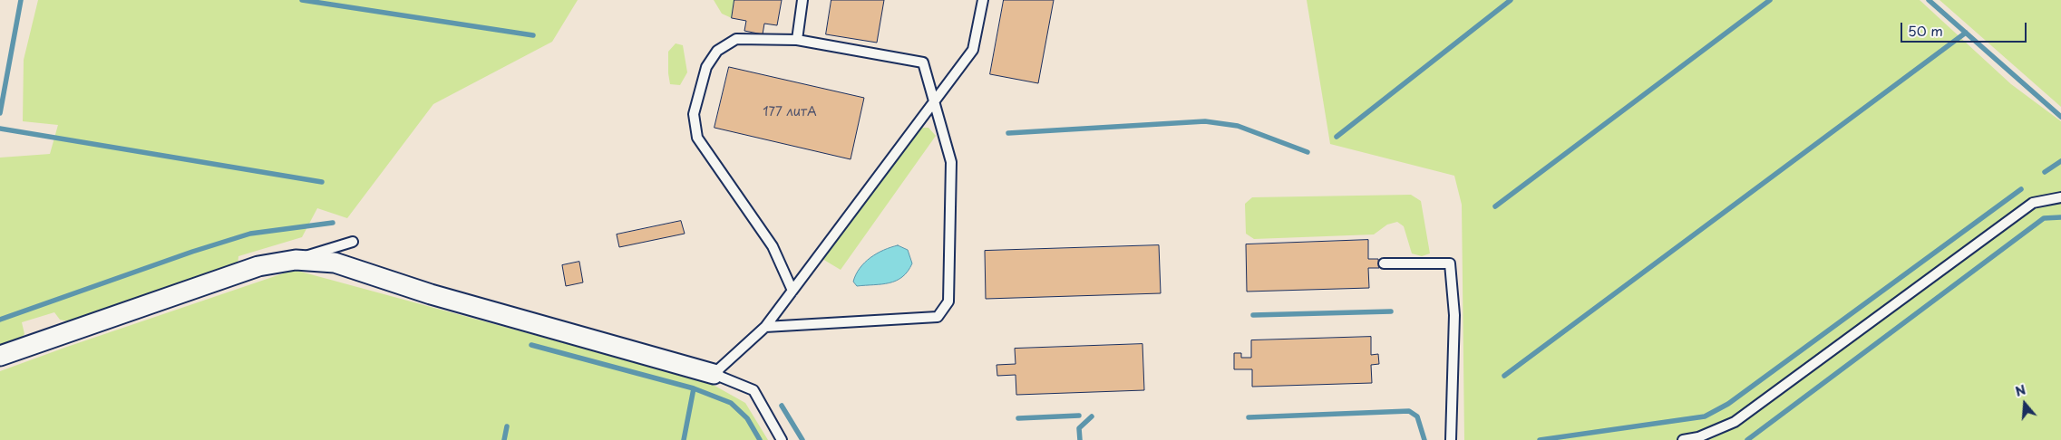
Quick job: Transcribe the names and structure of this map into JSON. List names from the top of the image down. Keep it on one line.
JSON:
{"house_numbers":["177 литА"],"scale_bar":"50 m","north":"top"}
